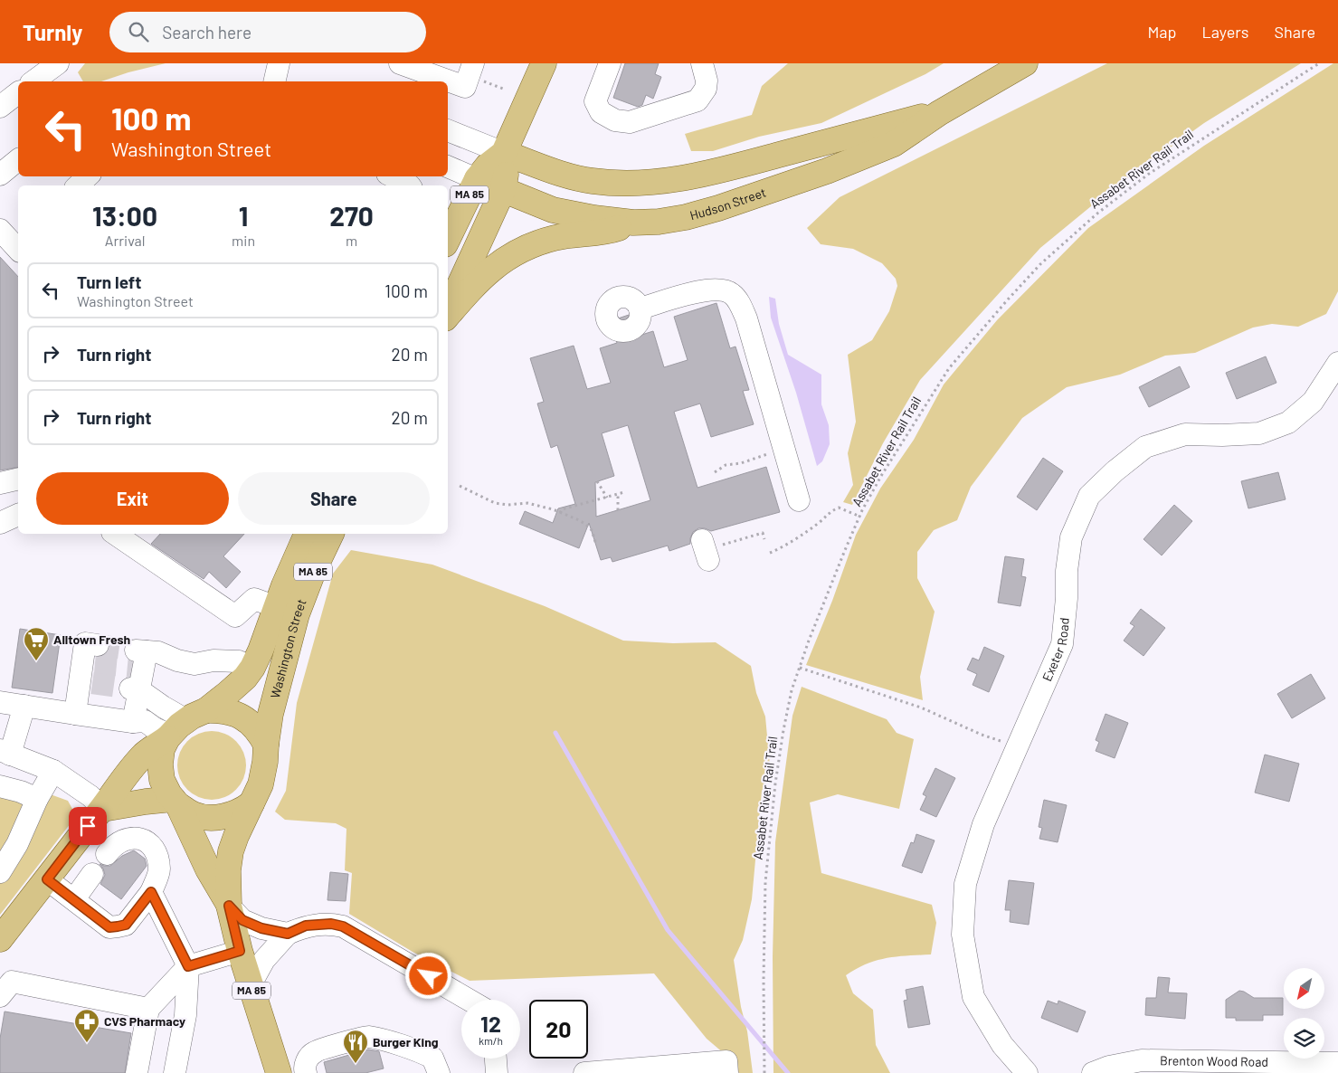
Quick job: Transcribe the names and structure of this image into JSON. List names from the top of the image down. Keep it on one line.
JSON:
{"streets":{"main road":["MA 85","Hudson Street","Washington Street"],"street":["Exeter Road","Brenton Wood Road"],"path":["Assabet River Rail Trail"]},"crossings":[["MA 85","Hudson Street"]],"places":{"supermarket":["Alltown Fresh"],"pharmacy":["CVS Pharmacy"],"restaurant":["Burger King"]},"north":"bottom left","page":{"header":"Turnly","search":"Search here","nav":["Map","Layers","Share"],"turn":["100 m","Washington Street"],"eta":["13:00","Arrival","1","min","270","m"],"list":[{"name":"Turn left","note":"Washington Street","value":"100 m"},{"name":"Turn right","value":"20 m"},{"name":"Turn right","value":"20 m"}],"buttons":["Exit","Share"],"speed":"12 km/h","limit":"20"}}
